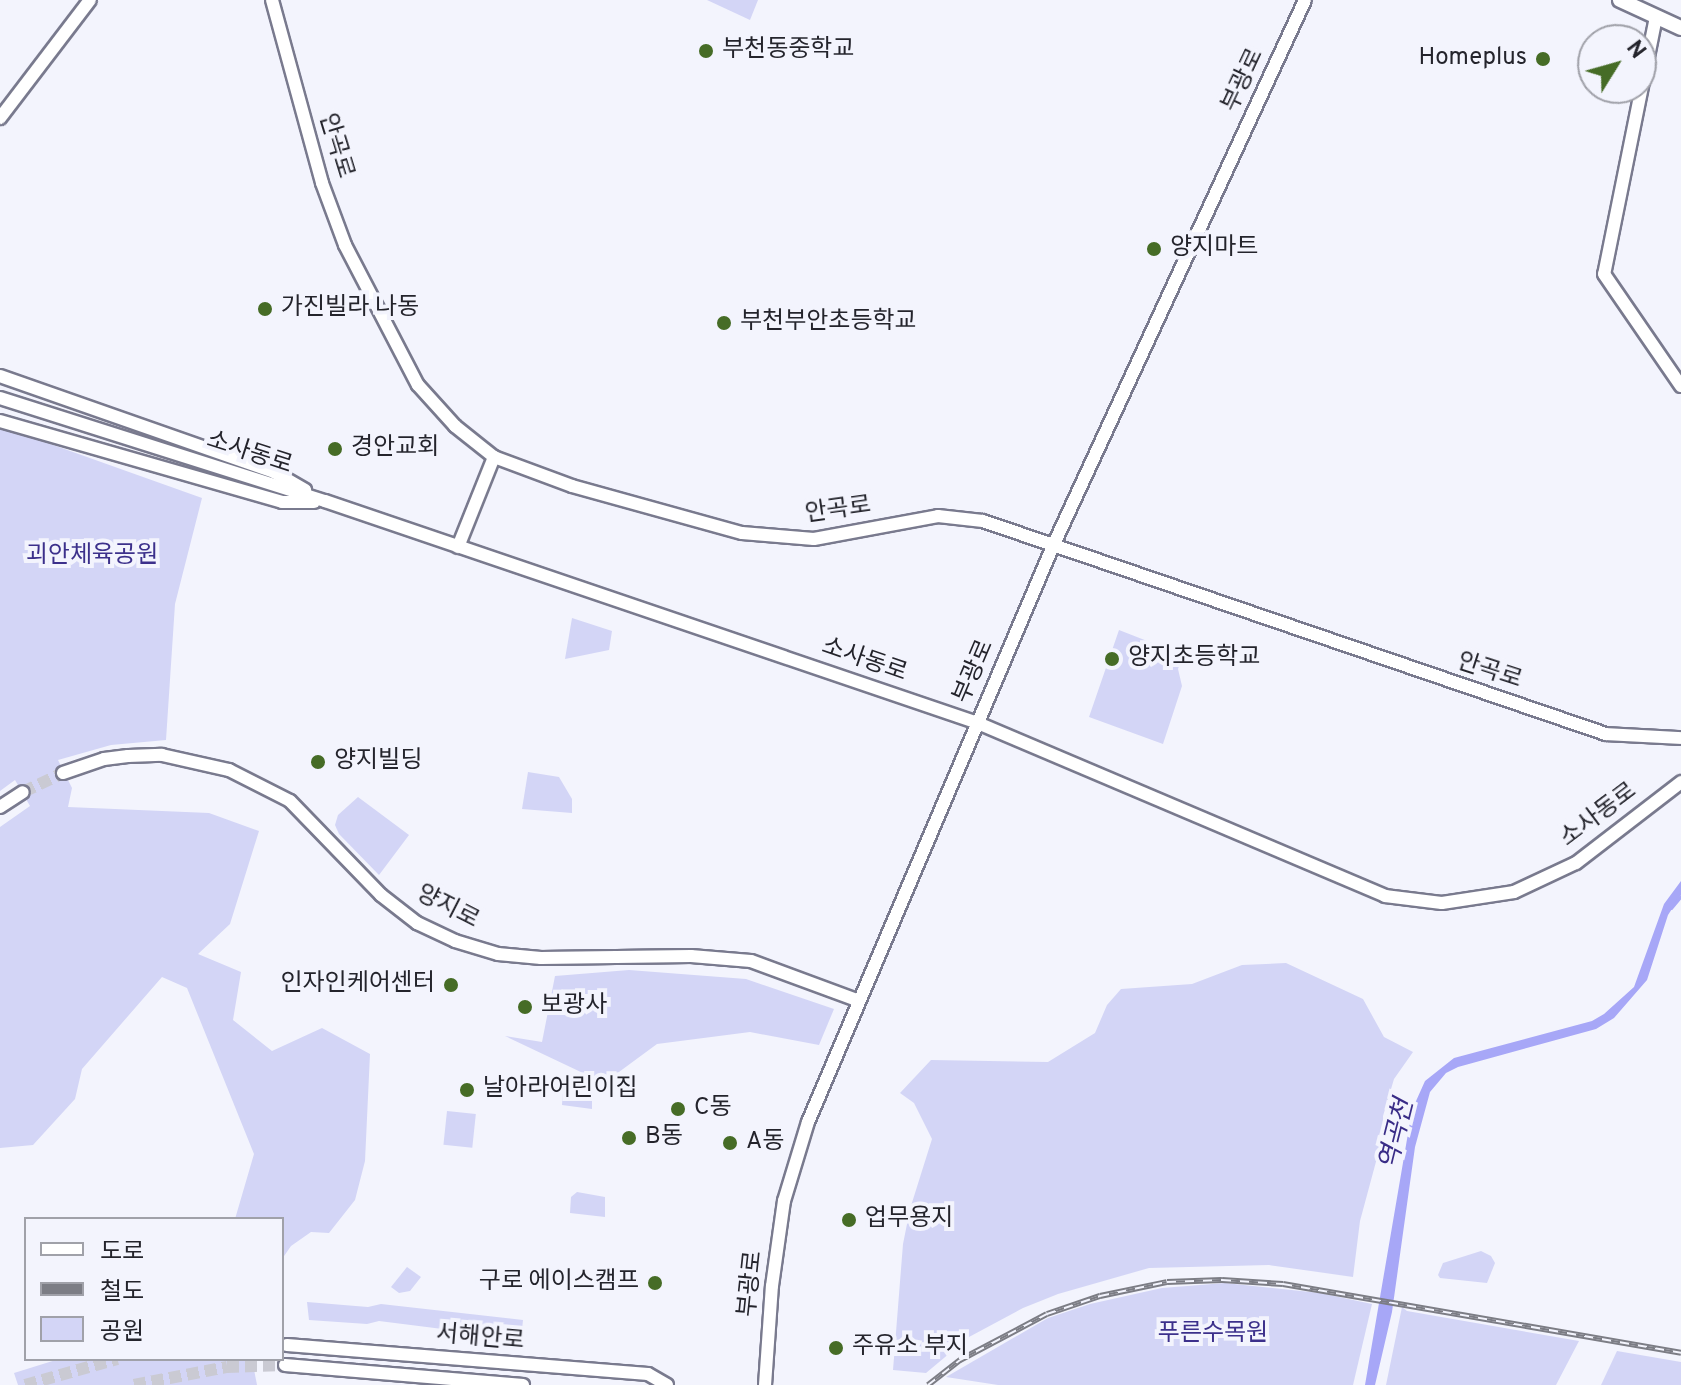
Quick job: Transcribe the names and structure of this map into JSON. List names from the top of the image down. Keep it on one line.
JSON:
{"streets":{"street":["부광로","안곡로","소사동로","양지로","서해안로"]},"crossings":[["부광로","안곡로"],["부광로","소사동로"],["부광로","양지로"]],"water":["역곡천"],"parks":["괴안체육공원","푸른수목원"],"places":["부천동중학교","Homeplus","양지마트","가진빌라 나동","부천부안초등학교","경안교회","양지초등학교","양지빌딩","인자인케어센터","보광사","날아라어린이집","C동","B동","A동","업무용지","구로 에이스캠프","주유소 부지"],"legend":["도로","철도","공원"],"north":"top right"}
